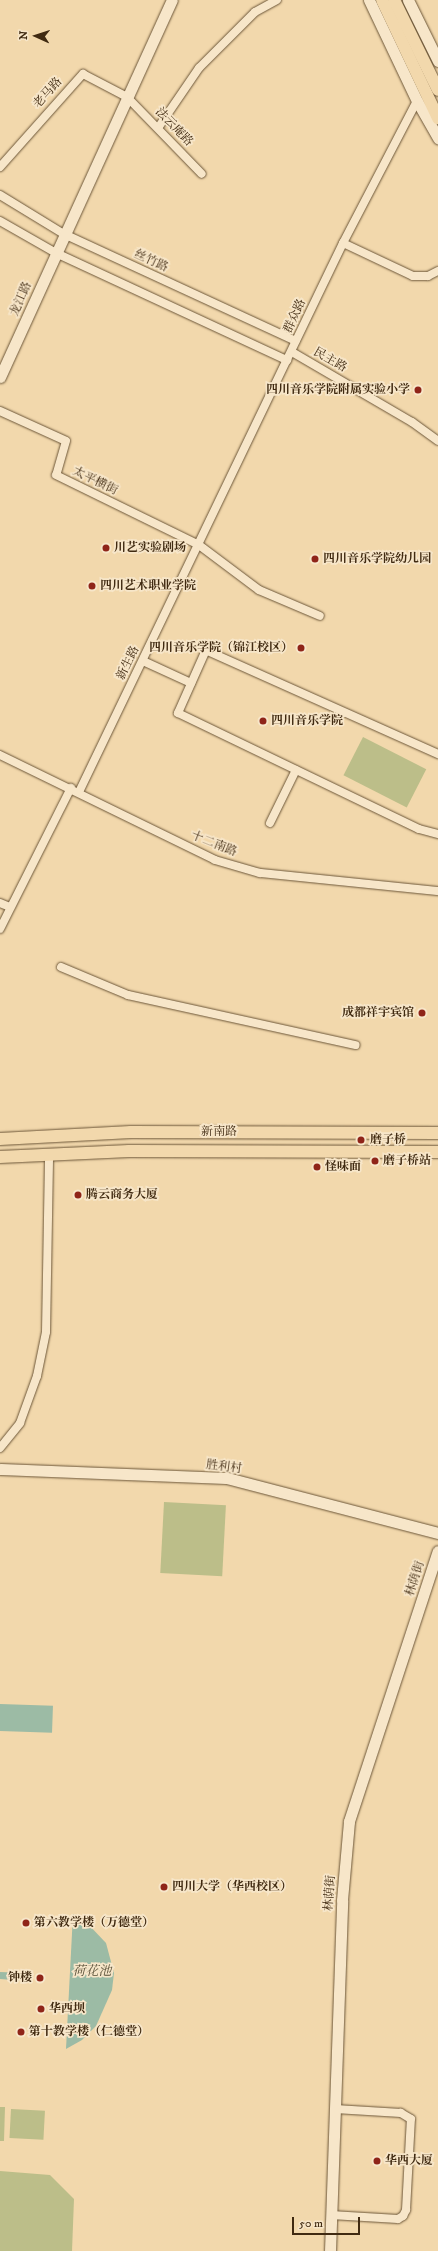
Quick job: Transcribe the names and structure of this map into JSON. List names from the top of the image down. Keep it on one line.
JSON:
{"streets":{"main road":["新南路"],"street":["老马路","法云庵路","丝竹路","龙江路","群众路","民主路","太平横街","新生路","十二南路","胜利村","林荫街"]},"crossings":[["老马路","法云庵路"],["丝竹路","群众路"],["群众路","民主路"],["群众路","太平横街"],["群众路","新生路"],["太平横街","新生路"],["新生路","十二南路"]],"water":["荷花池"],"places":["四川音乐学院附属实验小学","川艺实验剧场","四川音乐学院幼儿园","四川艺术职业学院","四川音乐学院（锦江校区）","四川音乐学院","成都祥宇宾馆","磨子桥","磨子桥站","怪味面","腾云商务大厦","四川大学（华西校区）","第六教学楼（万德堂）","钟楼","华西坝","第十教学楼（仁德堂）","华西大厦"],"scale_bar":"50 m","north":"left"}
